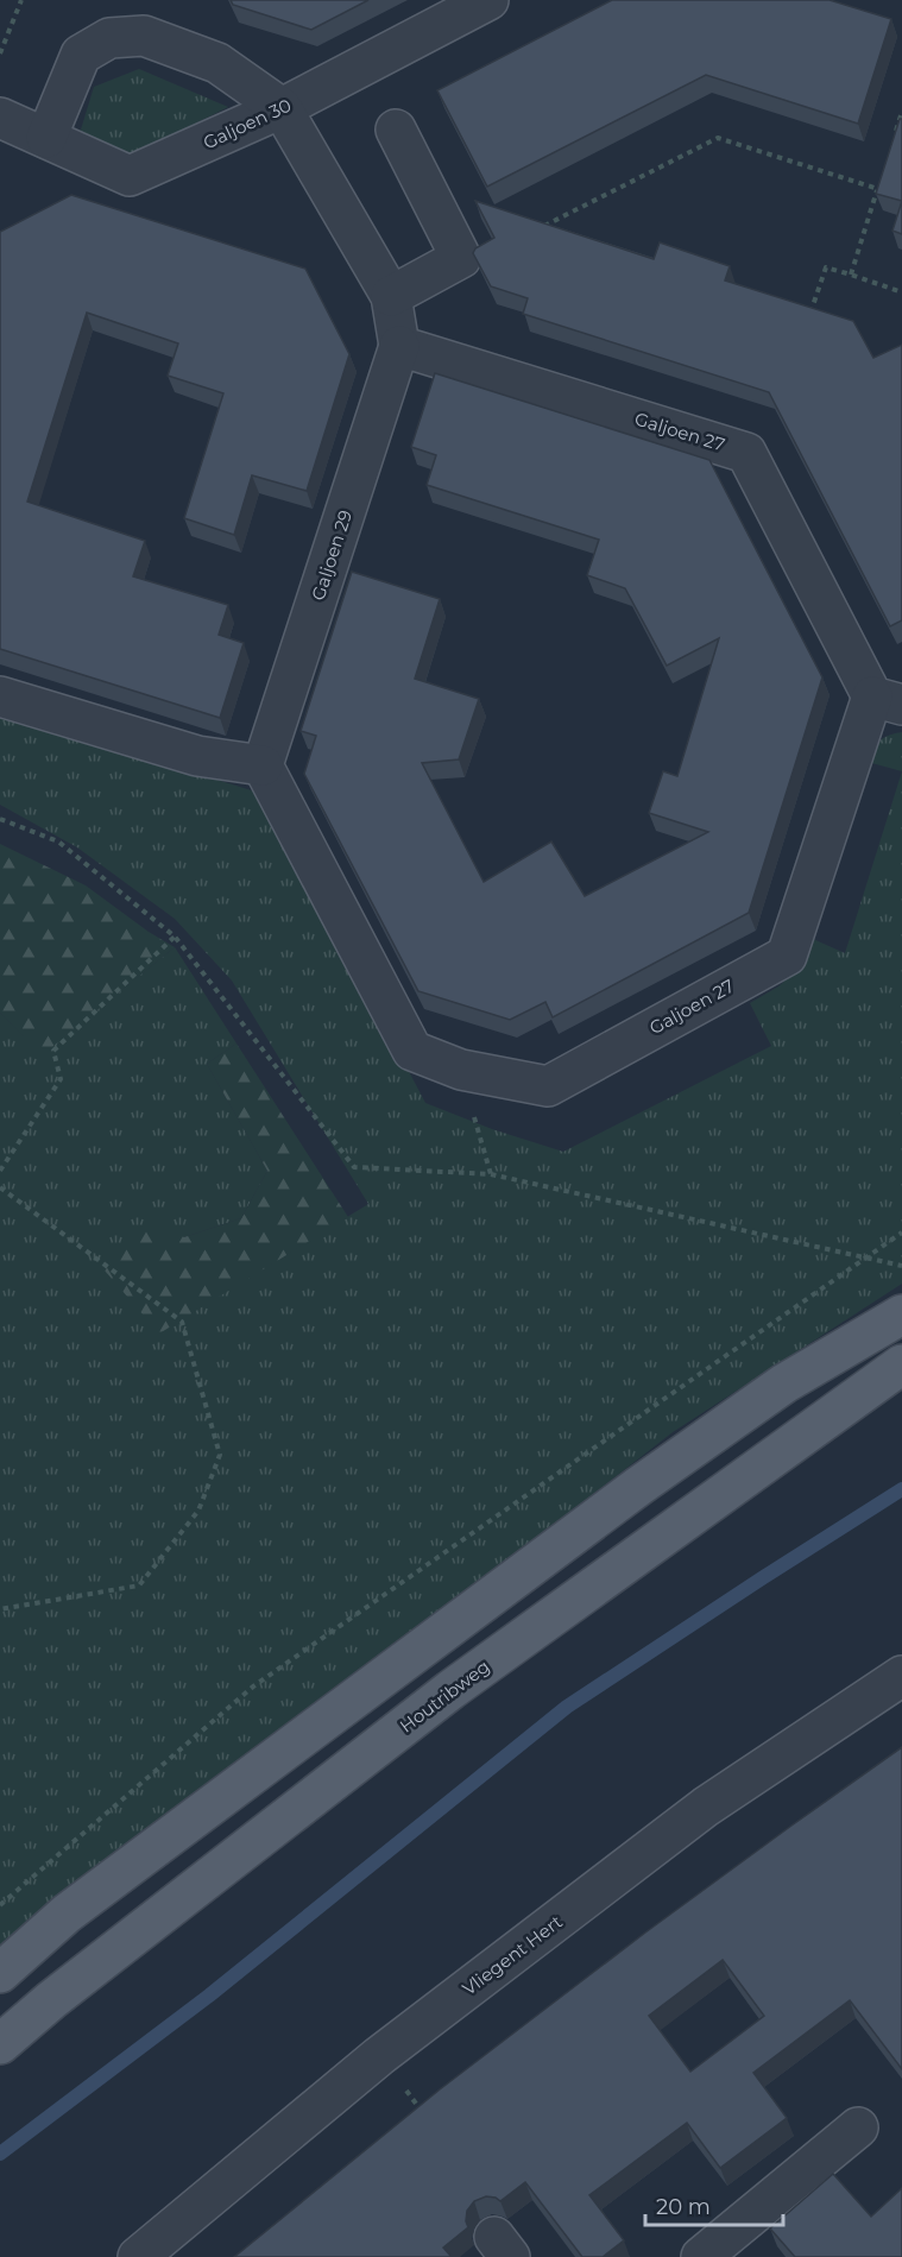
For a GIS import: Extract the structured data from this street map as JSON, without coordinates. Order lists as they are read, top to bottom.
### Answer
{
  "streets": {
    "main road": ["Houtribweg"],
    "street": [
      "Galjoen 30",
      "Galjoen 27",
      "Galjoen 29",
      "Vliegent Hert"
    ]
  },
  "crossings": [
    ["Galjoen 27", "Galjoen 29"]
  ],
  "scale_bar": "20 m"
}
